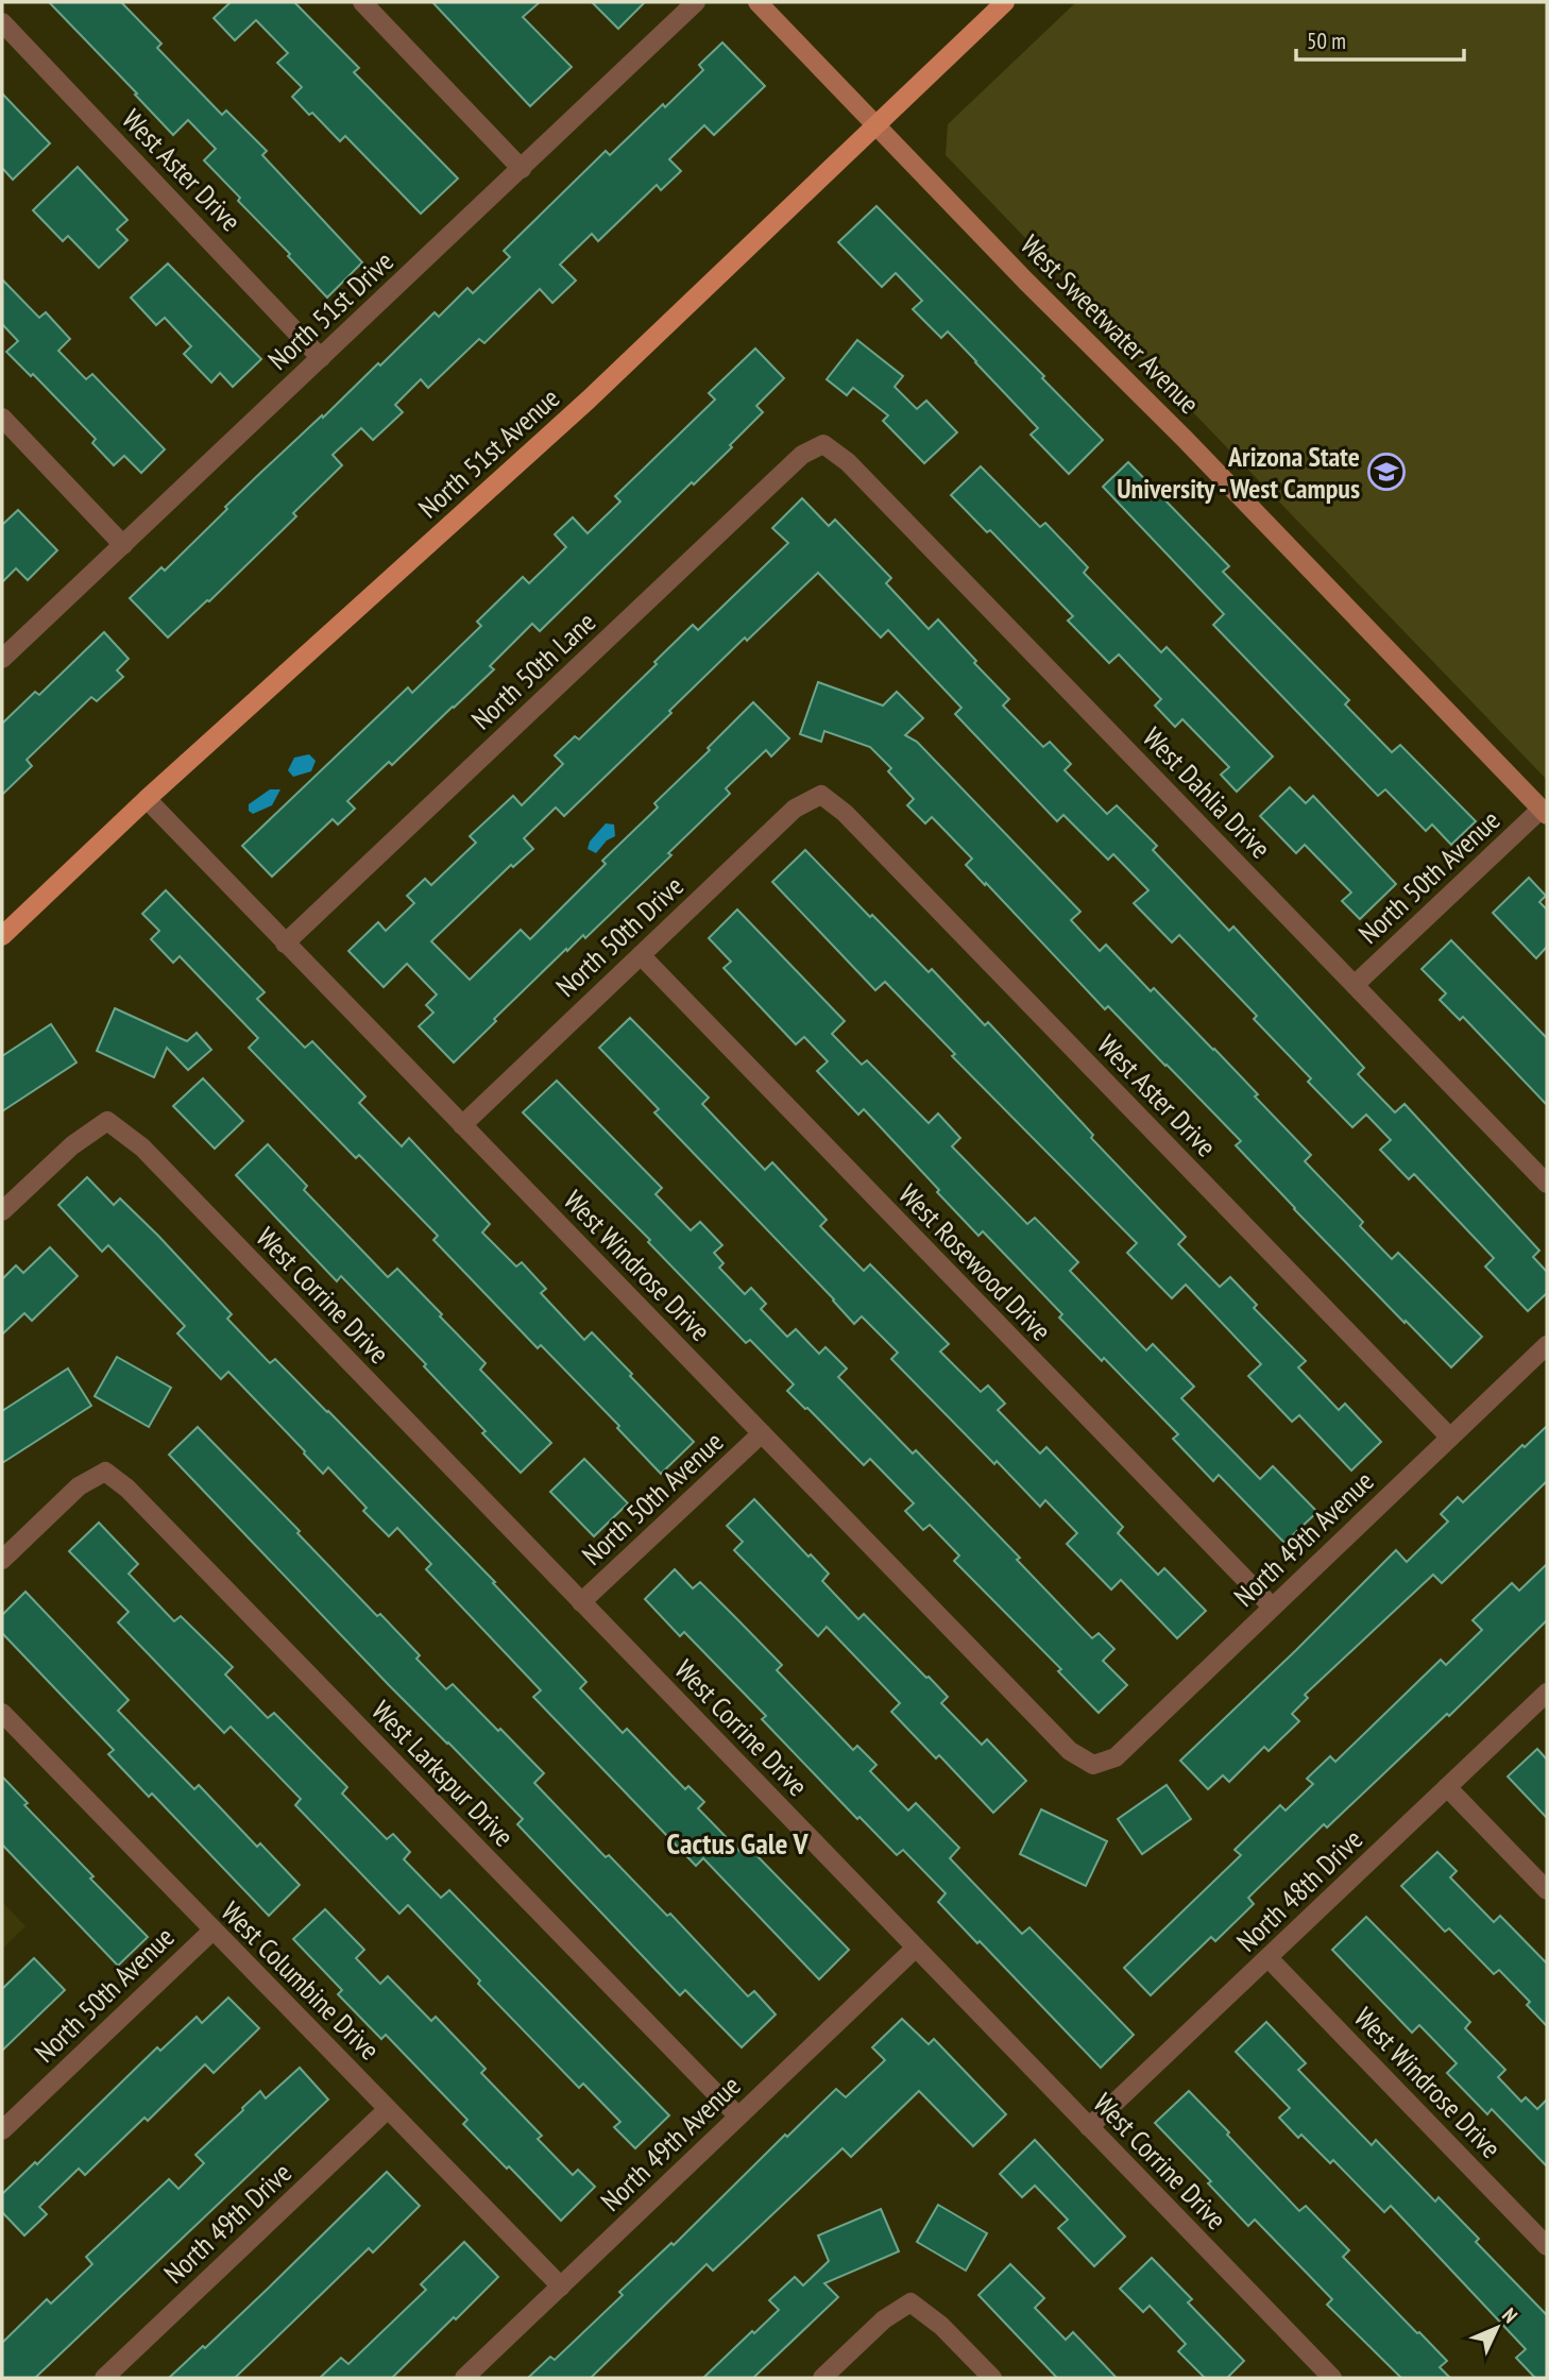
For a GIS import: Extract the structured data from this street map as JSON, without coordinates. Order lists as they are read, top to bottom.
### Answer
{
  "streets": {
    "main road": ["North 51st Avenue"],
    "street": [
      "West Aster Drive",
      "North 51st Drive",
      "West Sweetwater Avenue",
      "North 50th Lane",
      "West Dahlia Drive",
      "North 50th Avenue",
      "North 50th Drive",
      "West Rosewood Drive",
      "West Windrose Drive",
      "West Corrine Drive",
      "North 49th Avenue",
      "West Larkspur Drive",
      "North 48th Drive",
      "West Columbine Drive",
      "North 49th Drive"
    ]
  },
  "crossings": [
    ["West Aster Drive", "North 51st Drive"],
    ["West Aster Drive", "North 50th Drive"],
    ["West Aster Drive", "North 49th Avenue"],
    ["West Sweetwater Avenue", "North 51st Avenue"],
    ["West Sweetwater Avenue", "North 50th Avenue"],
    ["North 51st Avenue", "West Windrose Drive"],
    ["North 50th Lane", "West Dahlia Drive"],
    ["North 50th Lane", "West Windrose Drive"],
    ["West Dahlia Drive", "North 50th Avenue"],
    ["North 50th Avenue", "West Windrose Drive"],
    ["North 50th Avenue", "West Corrine Drive"],
    ["North 50th Avenue", "West Columbine Drive"],
    ["North 50th Drive", "West Rosewood Drive"],
    ["North 50th Drive", "West Windrose Drive"],
    ["West Rosewood Drive", "North 49th Avenue"],
    ["West Windrose Drive", "North 49th Avenue"],
    ["West Windrose Drive", "North 48th Drive"],
    ["West Corrine Drive", "North 49th Avenue"],
    ["West Corrine Drive", "North 48th Drive"],
    ["North 49th Avenue", "West Larkspur Drive"],
    ["North 49th Avenue", "West Columbine Drive"],
    ["West Columbine Drive", "North 49th Drive"]
  ],
  "districts": ["Cactus Gale V"],
  "places": {
    "school or university": ["Arizona State University - West Campus"]
  },
  "scale_bar": "50 m",
  "north": "top right"
}
